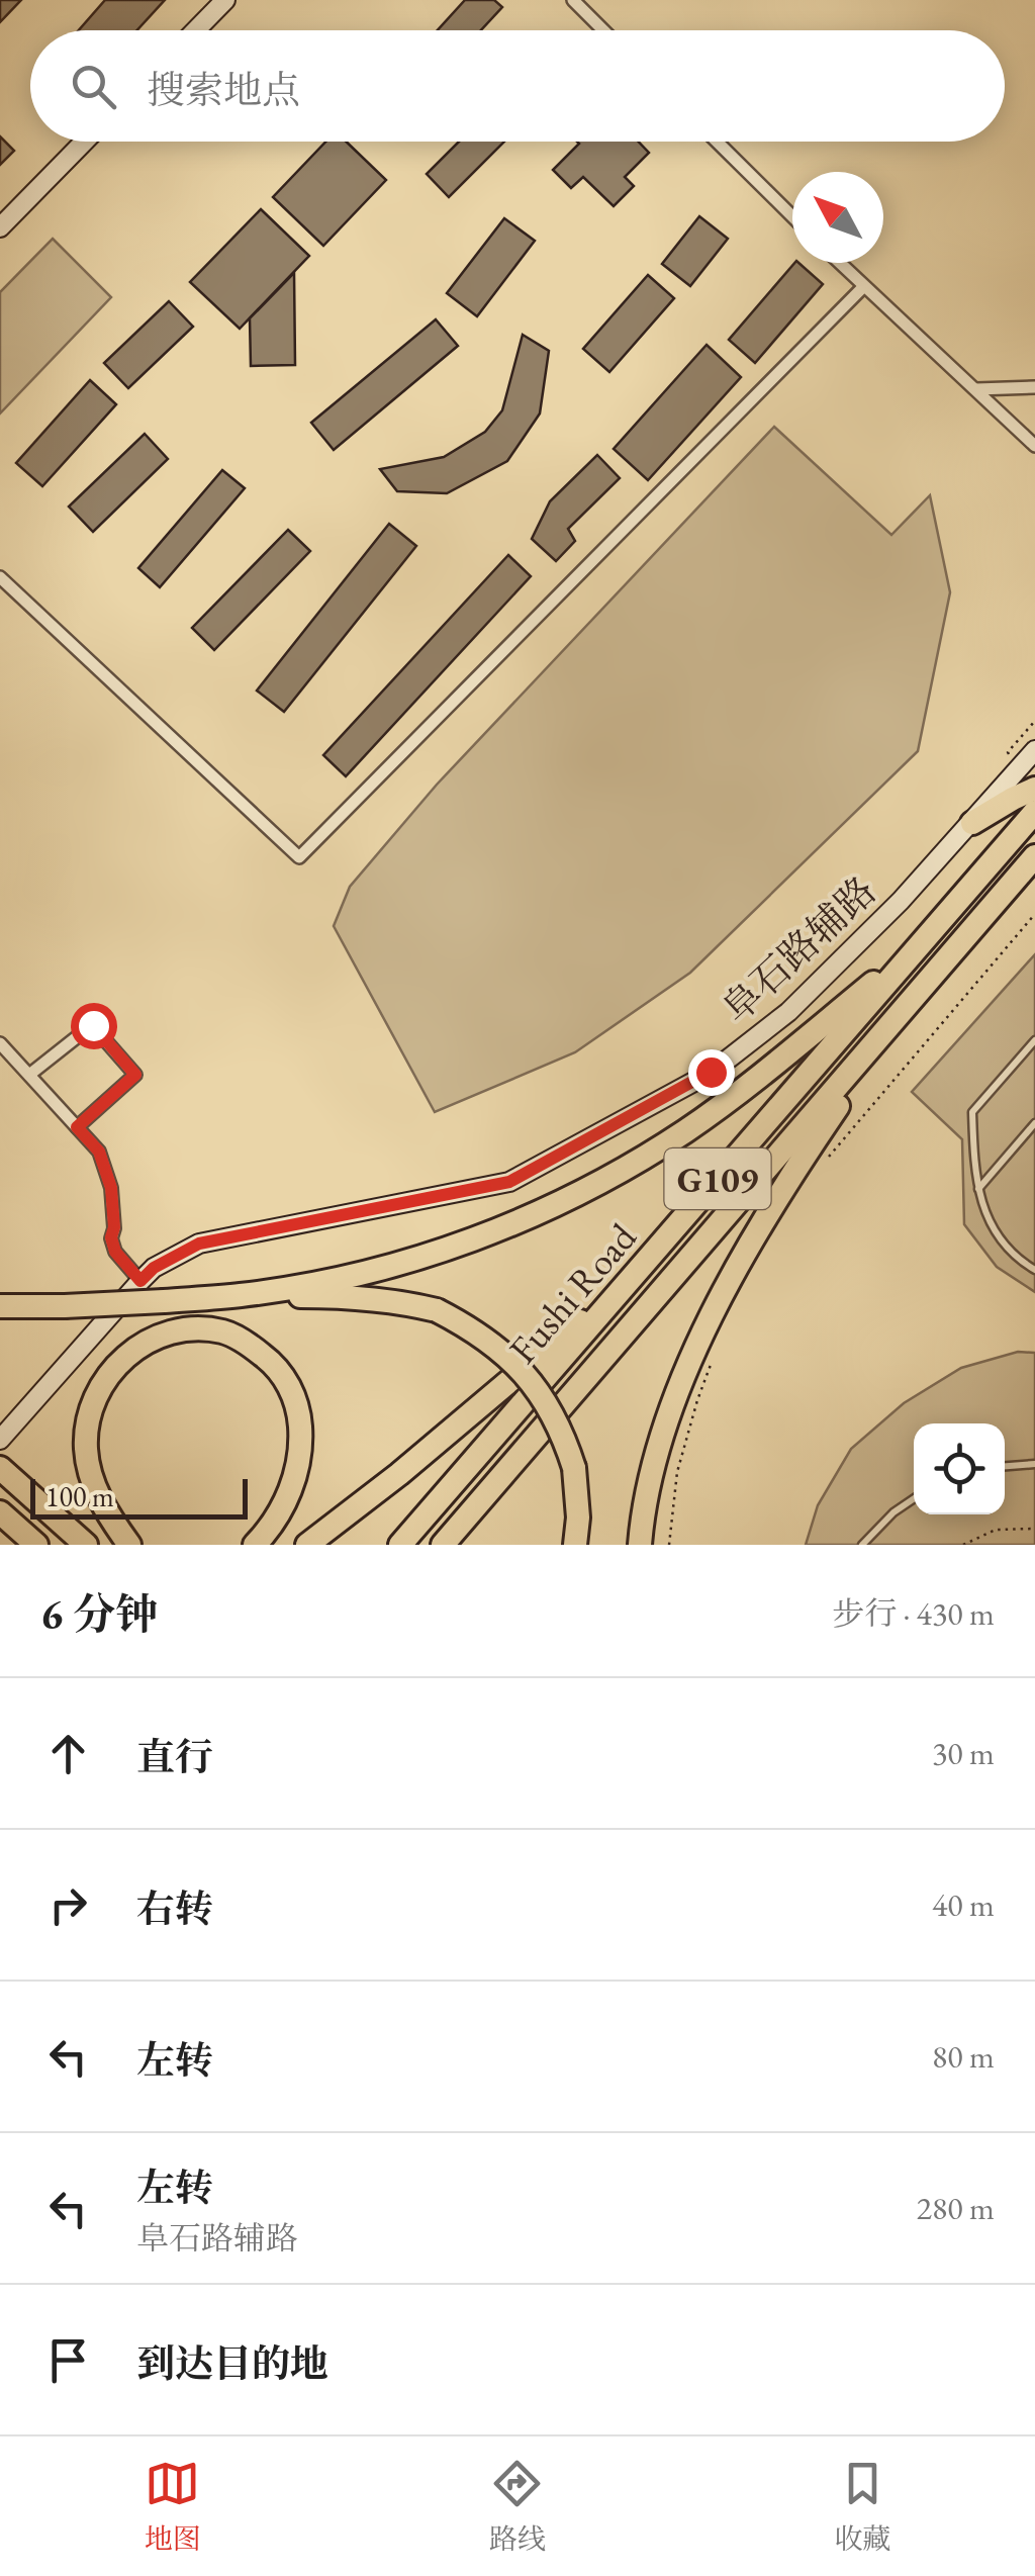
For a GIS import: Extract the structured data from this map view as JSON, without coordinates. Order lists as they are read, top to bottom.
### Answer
{
  "streets": {
    "highway": ["G109", "Fushi Road"],
    "main road": ["阜石路辅路"]
  },
  "scale_bar": "100 m",
  "north": "top left",
  "page": {
    "search": "搜索地点",
    "scale": "100 m",
    "heading": ["6 分钟", "步行 · 430 m"],
    "list": [
      ["直行", "30 m"],
      ["右转", "40 m"],
      ["左转", "80 m"],
      ["左转", "阜石路辅路", "280 m"],
      "到达目的地"
    ],
    "nav": ["地图", "路线", "收藏"]
  }
}
